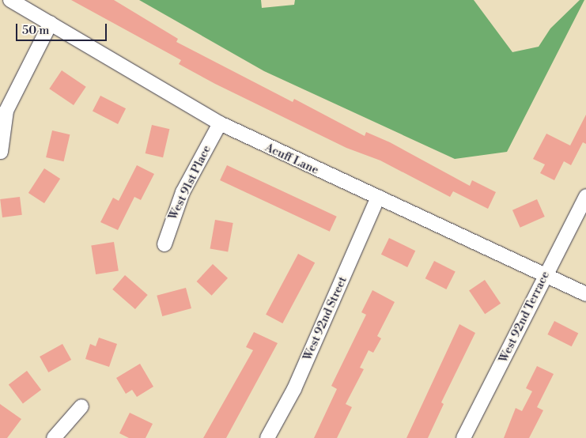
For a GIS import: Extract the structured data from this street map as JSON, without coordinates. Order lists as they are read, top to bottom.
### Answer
{
  "streets": {
    "street": [
      "Acuff Lane",
      "West 91st Place",
      "West 92nd Terrace",
      "West 92nd Street"
    ]
  },
  "crossings": [
    ["Acuff Lane", "West 91st Place"],
    ["Acuff Lane", "West 92nd Terrace"],
    ["Acuff Lane", "West 92nd Street"]
  ],
  "scale_bar": "50 m"
}
